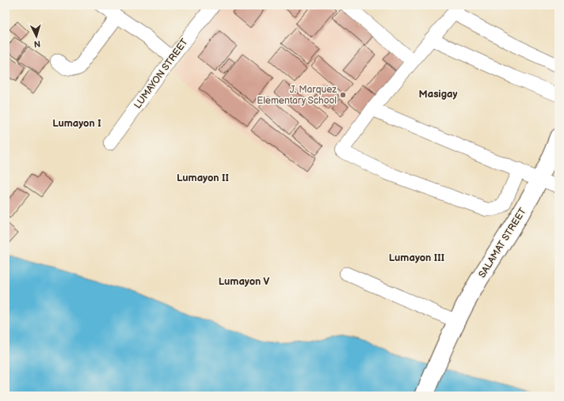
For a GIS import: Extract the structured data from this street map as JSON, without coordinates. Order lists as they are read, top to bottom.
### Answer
{
  "streets": {
    "main road": ["SALAMAT STREET"],
    "street": ["LUMAYON STREET"]
  },
  "districts": [
    "Masigay",
    "Lumayon I",
    "Lumayon II",
    "Lumayon III",
    "Lumayon V"
  ],
  "places": ["J. Marquez Elementary School"],
  "north": "bottom"
}
